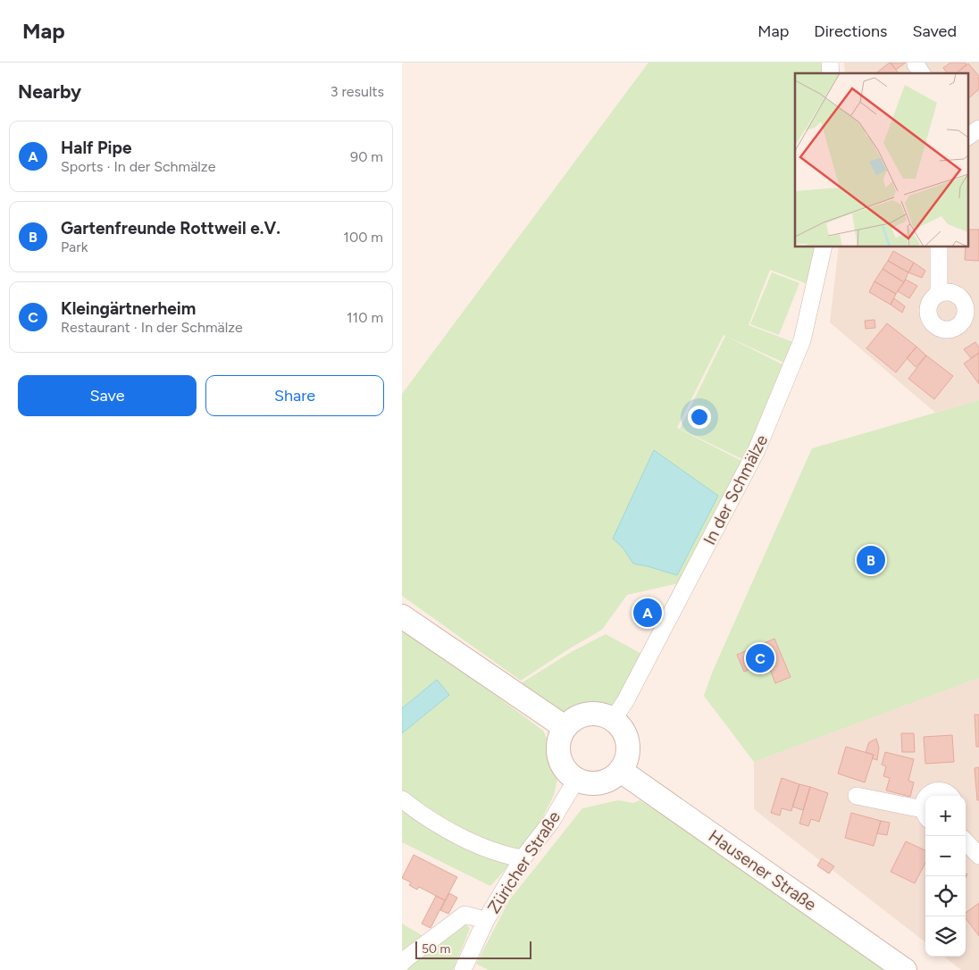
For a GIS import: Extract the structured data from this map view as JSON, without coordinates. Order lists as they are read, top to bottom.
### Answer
{
  "streets": {
    "main road": ["Hausener Straße"],
    "street": ["In der Schmälze", "Züricher Straße"]
  },
  "crossings": [
    ["In der Schmälze", "Züricher Straße"],
    ["In der Schmälze", "Hausener Straße"],
    ["Züricher Straße", "Hausener Straße"]
  ],
  "scale_bar": "50 m",
  "page": {
    "header": "Map",
    "nav": ["Map", "Directions", "Saved"],
    "heading": ["Nearby", "3 results"],
    "list": [
      {
        "mark": "A",
        "name": "Half Pipe",
        "note": "Sports · In der Schmälze",
        "value": "90 m"
      },
      {
        "mark": "B",
        "name": "Gartenfreunde Rottweil e.V.",
        "note": "Park",
        "value": "100 m"
      },
      {
        "mark": "C",
        "name": "Kleingärtnerheim",
        "note": "Restaurant · In der Schmälze",
        "value": "110 m"
      }
    ],
    "buttons": ["Save", "Share"],
    "pins": ["B", "A", "C"],
    "map_buttons": ["+", "−"],
    "scale": "50 m"
  }
}
